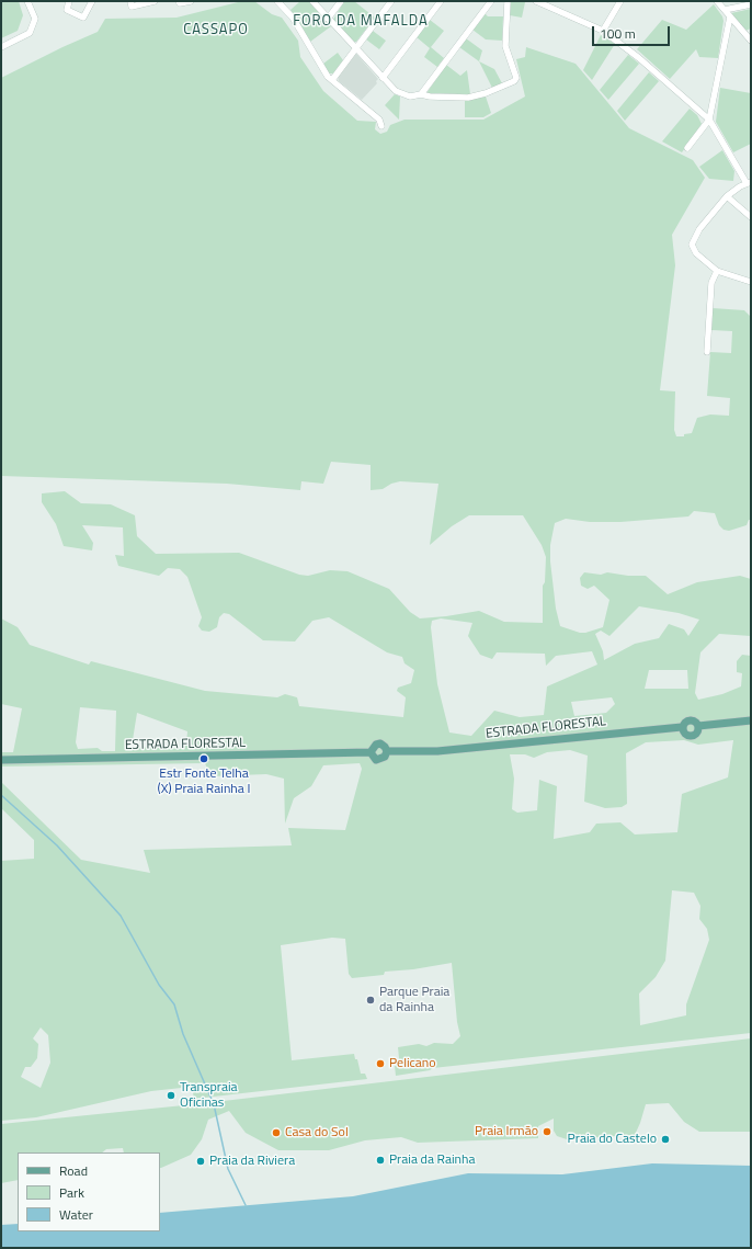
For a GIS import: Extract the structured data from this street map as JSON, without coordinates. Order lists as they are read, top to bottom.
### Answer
{
  "streets": {
    "main road": ["ESTRADA FLORESTAL"]
  },
  "districts": ["FORO DA MAFALDA", "CASSAPO"],
  "places": [
    "Estr Fonte Telha (X) Praia Rainha I",
    "Parque Praia da Rainha",
    "Pelicano",
    "Transpraia Oficinas",
    "Praia Irmão",
    "Casa do Sol",
    "Praia do Castelo",
    "Praia da Rainha",
    "Praia da Riviera"
  ],
  "legend": ["Road", "Park", "Water"],
  "scale_bar": "100 m"
}
